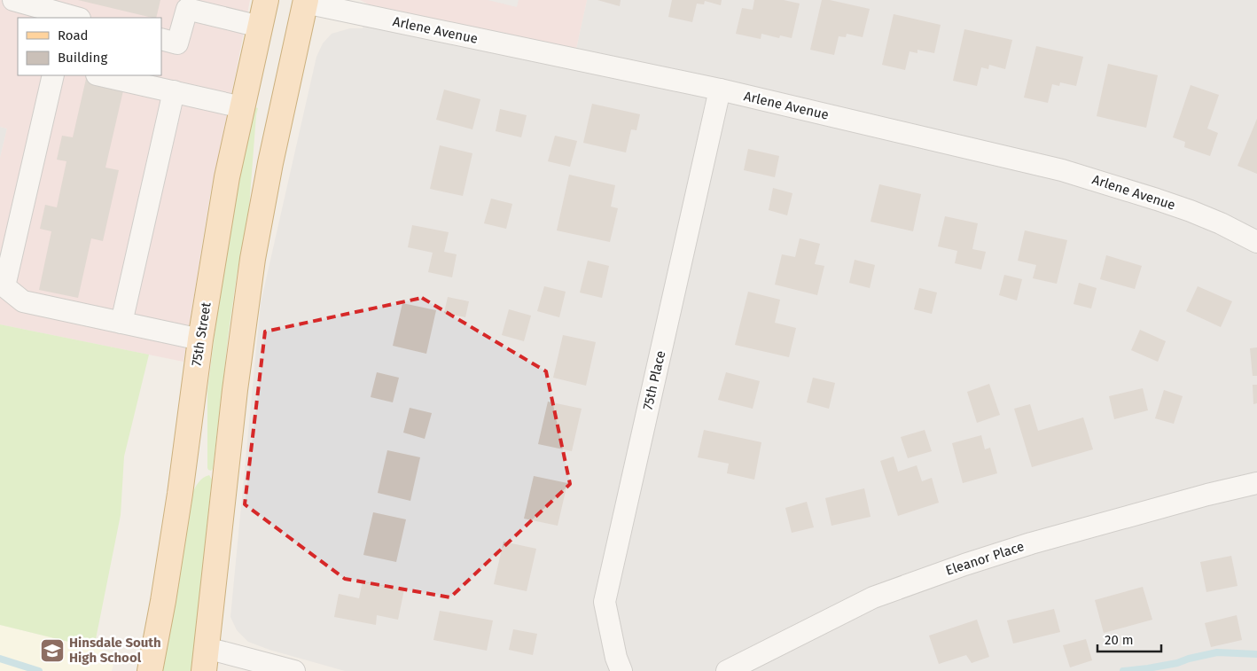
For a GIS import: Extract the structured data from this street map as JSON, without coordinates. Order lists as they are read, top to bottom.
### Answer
{
  "streets": {
    "main road": ["75th Street"],
    "street": ["Arlene Avenue", "75th Place", "Eleanor Place"]
  },
  "crossings": [
    ["Arlene Avenue", "75th Place"]
  ],
  "places": {
    "school or university": ["Hinsdale South High School"]
  },
  "legend": ["Road", "Building"],
  "scale_bar": "20 m"
}
